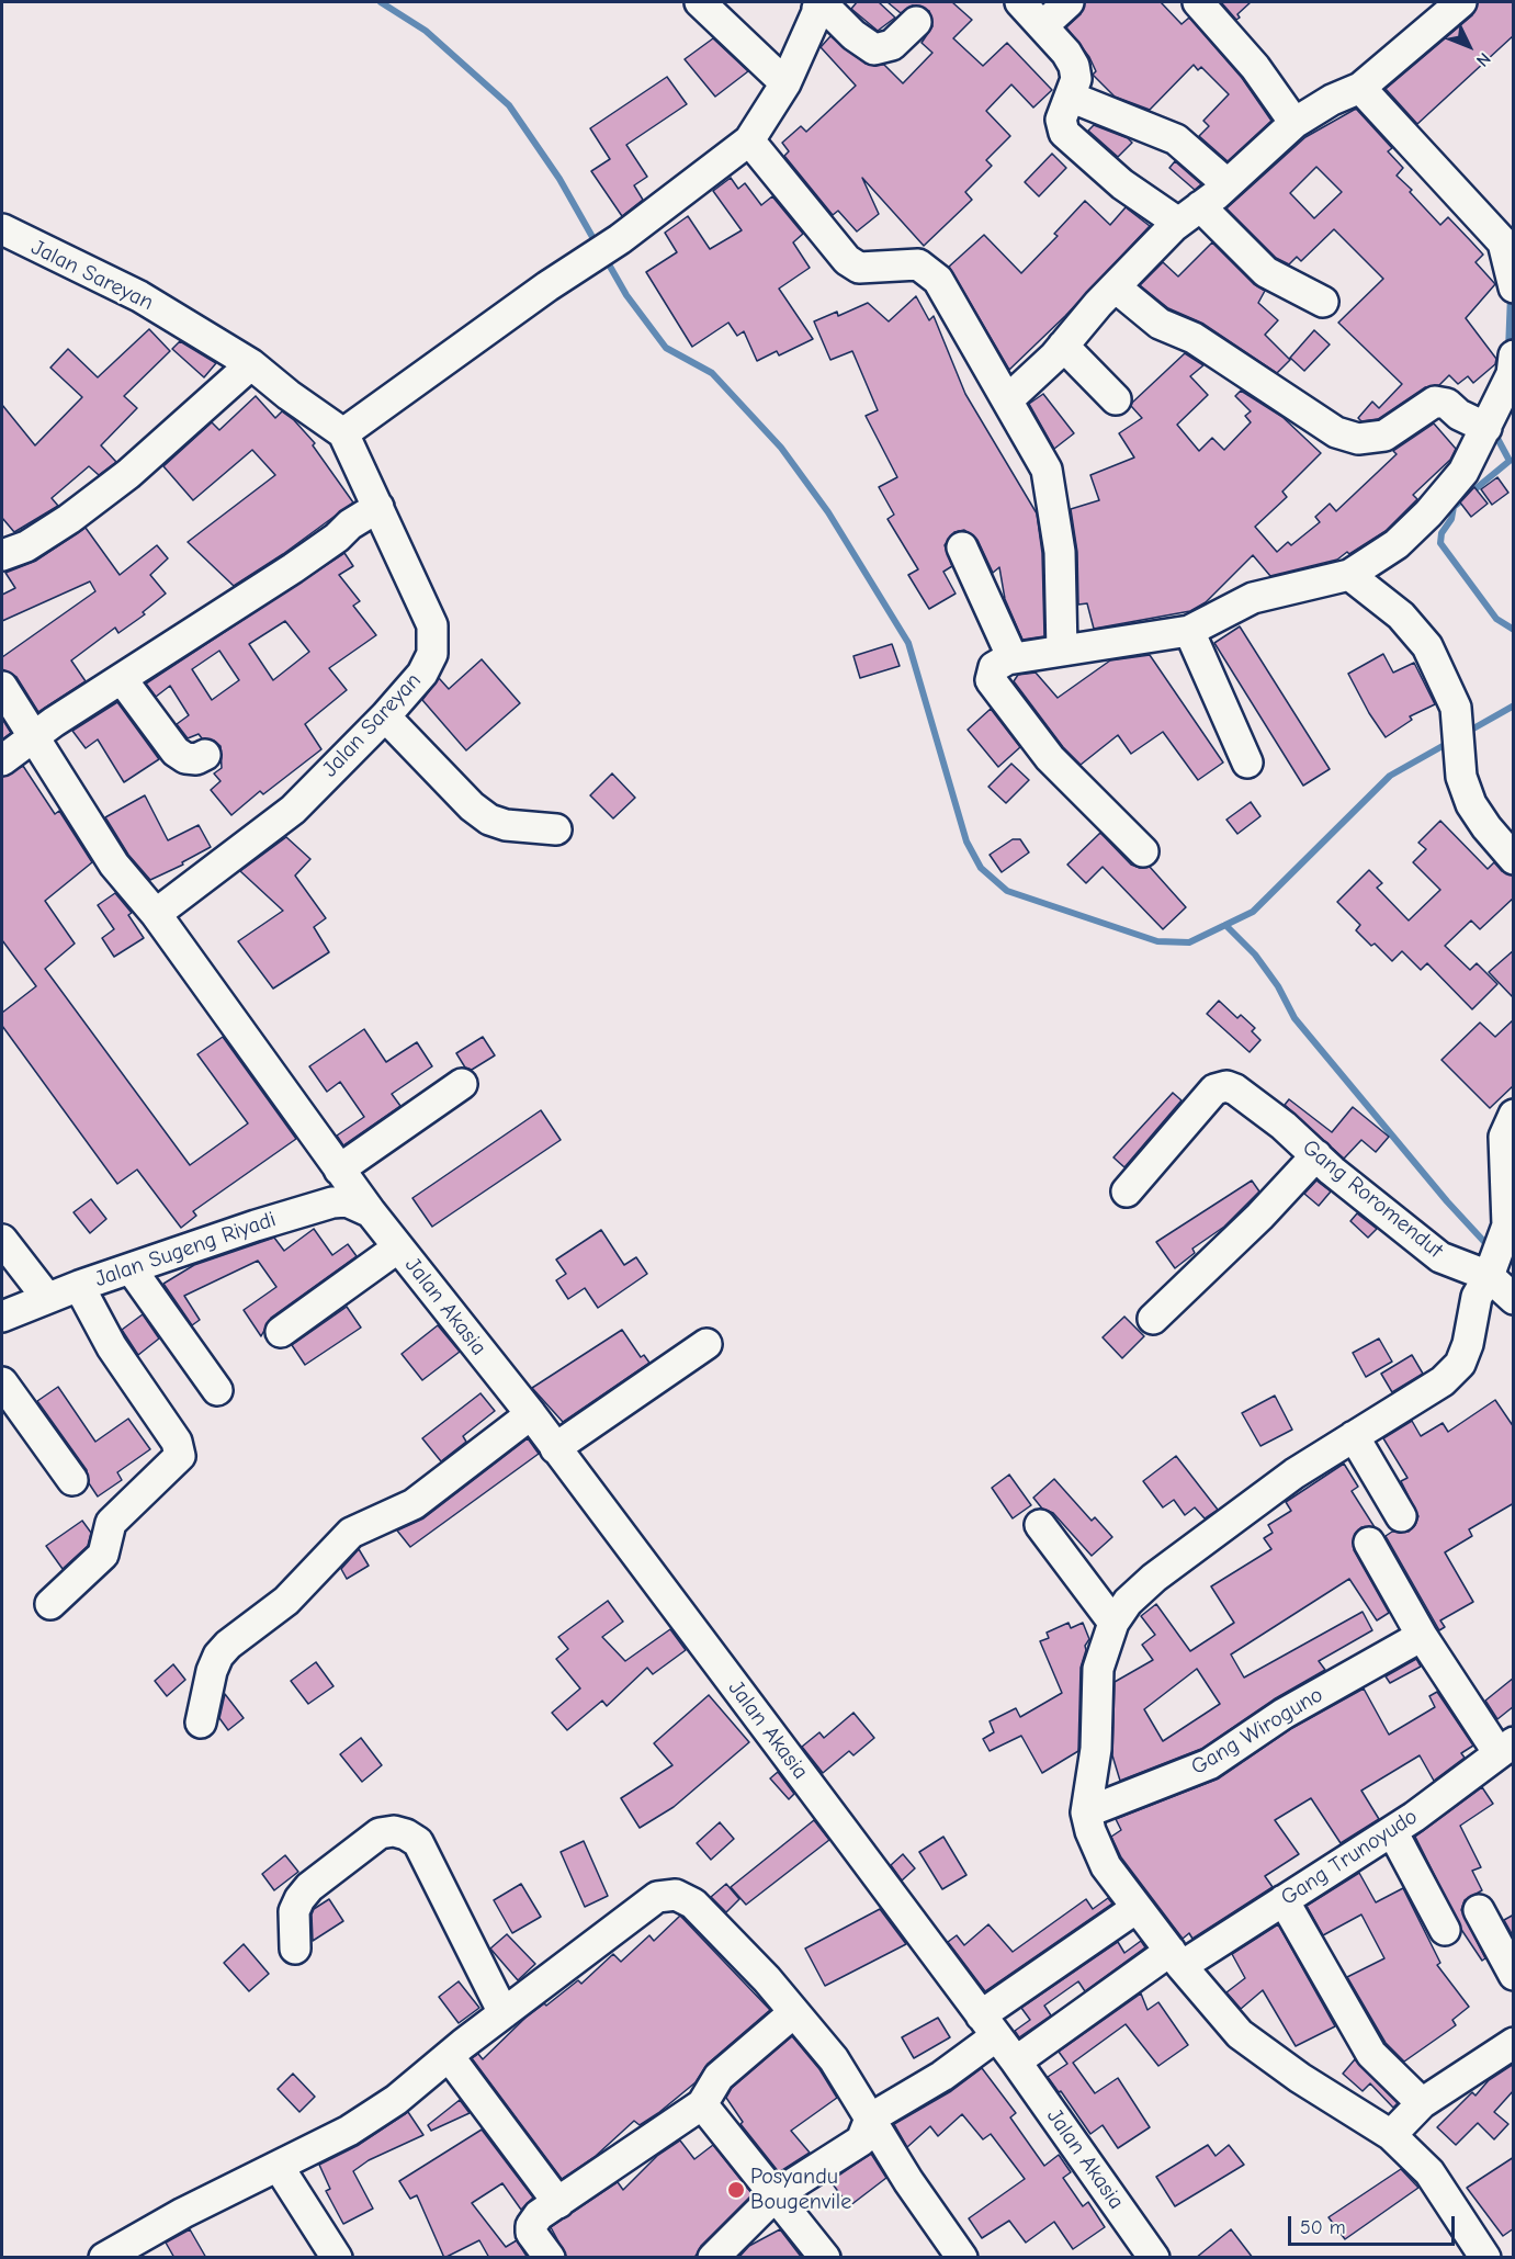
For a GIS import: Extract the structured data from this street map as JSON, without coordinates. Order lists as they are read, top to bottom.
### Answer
{
  "streets": {
    "street": [
      "Jalan Sareyan",
      "Gang Roromendut",
      "Jalan Sugeng Riyadi",
      "Jalan Akasia",
      "Gang Wiroguno",
      "Gang Trunoyudo"
    ]
  },
  "crossings": [
    ["Jalan Sugeng Riyadi", "Jalan Akasia"],
    ["Jalan Akasia", "Gang Trunoyudo"]
  ],
  "places": ["Posyandu Bougenvile"],
  "scale_bar": "50 m",
  "north": "bottom right"
}
